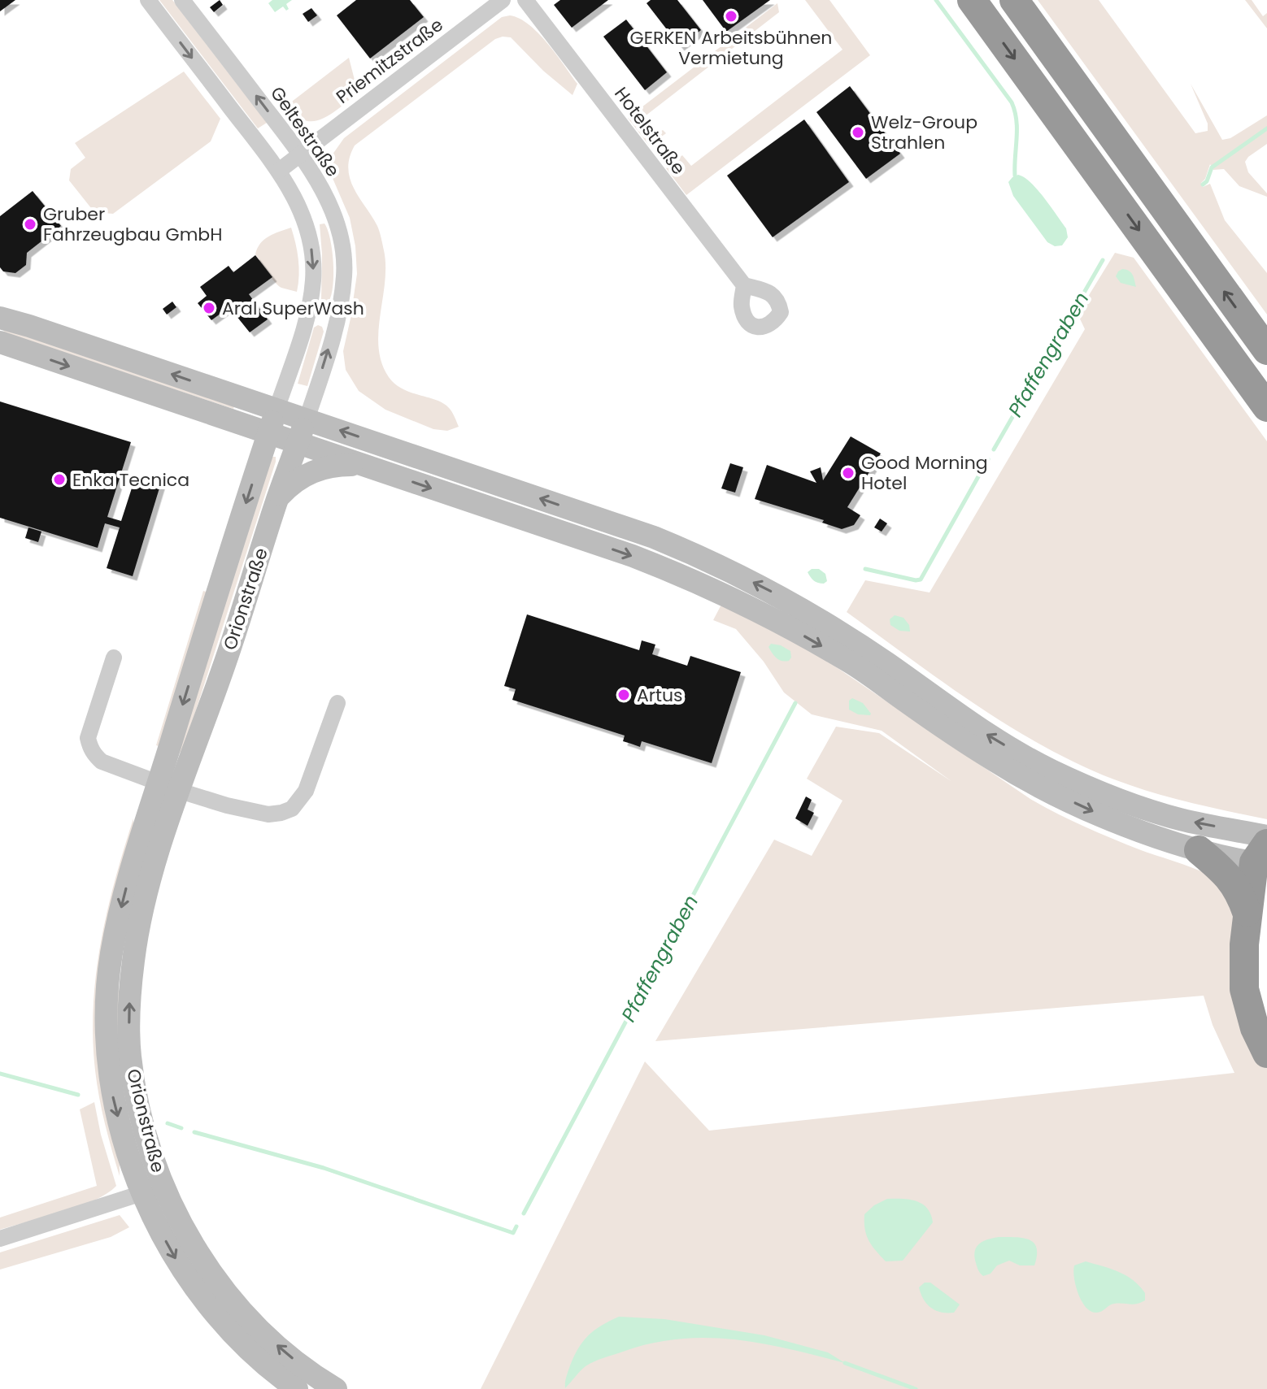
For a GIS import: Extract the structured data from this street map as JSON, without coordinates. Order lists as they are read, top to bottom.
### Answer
{
  "streets": {
    "main road": ["Orionstraße"],
    "street": ["Priemitzstraße", "Hotelstraße", "Geltestraße"]
  },
  "crossings": [
    ["Priemitzstraße", "Geltestraße"],
    ["Geltestraße", "Orionstraße"]
  ],
  "water": ["Pfaffengraben"],
  "places": [
    "GERKEN Arbeitsbühnen Vermietung",
    "Welz-Group Strahlen",
    "Gruber Fahrzeugbau GmbH",
    "Aral SuperWash",
    "Good Morning Hotel",
    "Enka Tecnica",
    "Artus"
  ]
}
